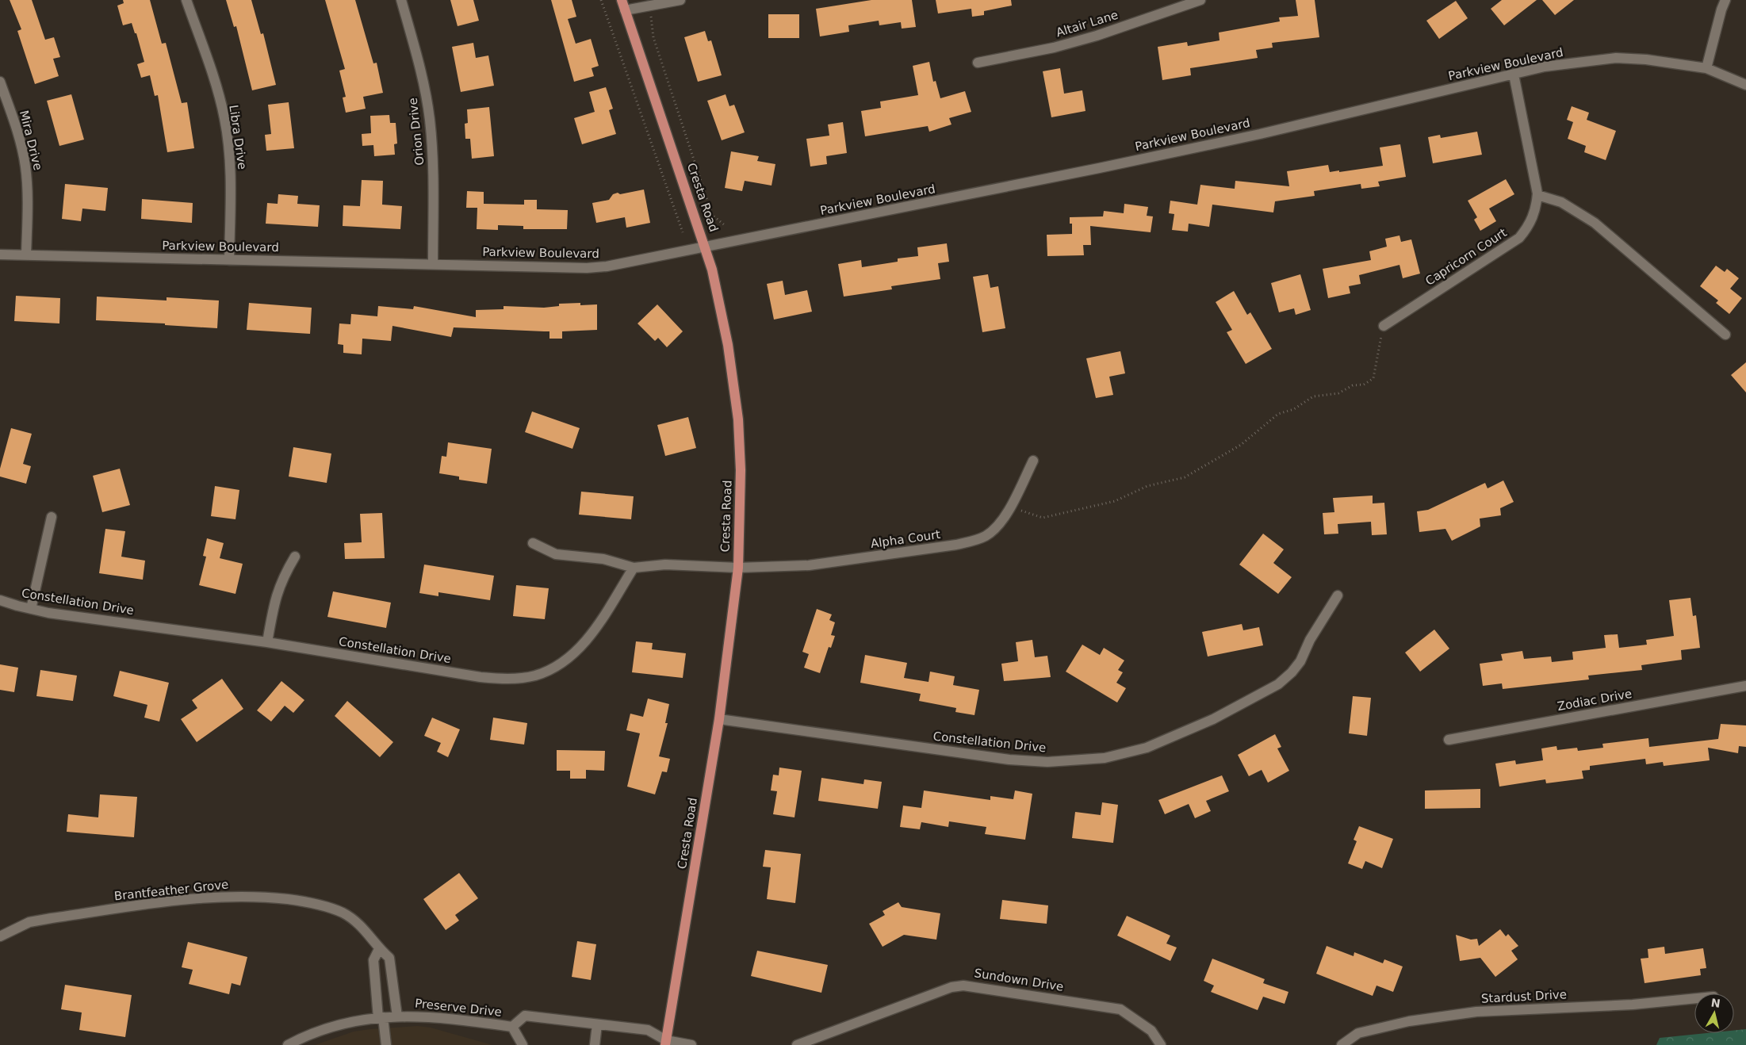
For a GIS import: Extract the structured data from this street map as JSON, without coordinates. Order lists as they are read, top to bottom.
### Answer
{
  "streets": {
    "main road": ["Cresta Road"],
    "street": [
      "Altair Lane",
      "Parkview Boulevard",
      "Orion Drive",
      "Libra Drive",
      "Mira Drive",
      "Capricorn Court",
      "Alpha Court",
      "Constellation Drive",
      "Zodiac Drive",
      "Brantfeather Grove",
      "Sundown Drive",
      "Stardust Drive",
      "Preserve Drive"
    ]
  },
  "crossings": [
    ["Parkview Boulevard", "Orion Drive"],
    ["Parkview Boulevard", "Libra Drive"],
    ["Parkview Boulevard", "Mira Drive"],
    ["Parkview Boulevard", "Cresta Road"],
    ["Parkview Boulevard", "Capricorn Court"],
    ["Cresta Road", "Alpha Court"],
    ["Cresta Road", "Constellation Drive"],
    ["Cresta Road", "Preserve Drive"],
    ["Brantfeather Grove", "Preserve Drive"]
  ],
  "north": "top"
}
